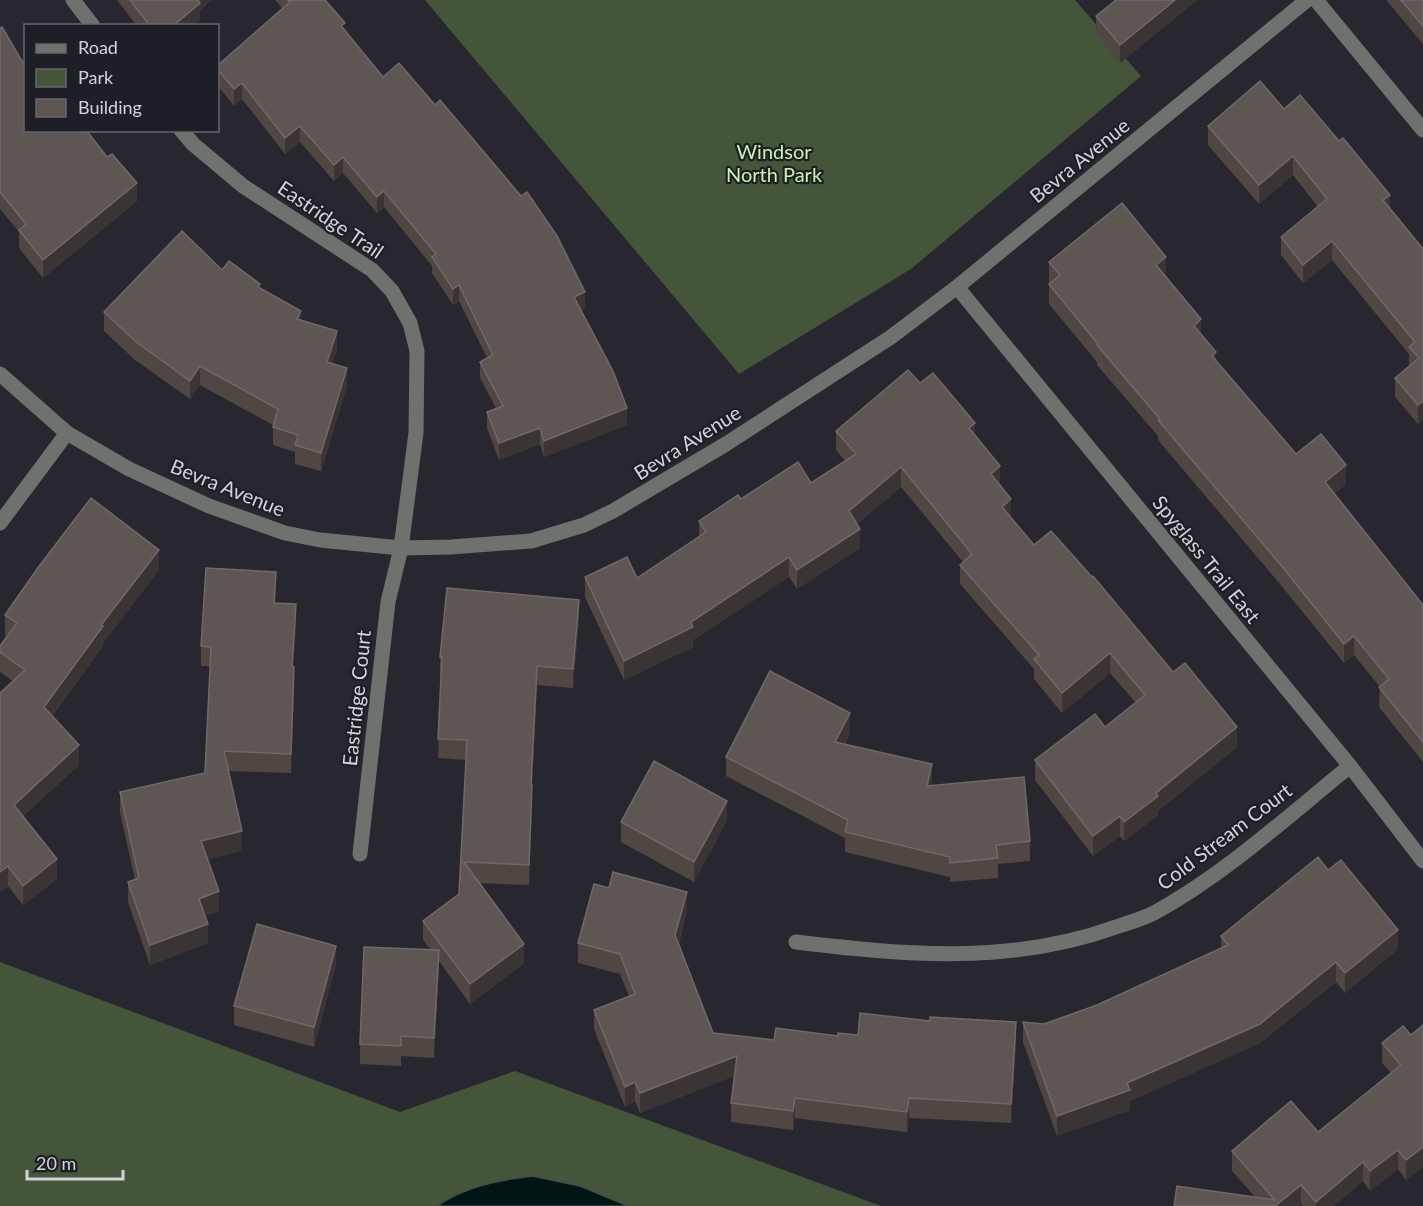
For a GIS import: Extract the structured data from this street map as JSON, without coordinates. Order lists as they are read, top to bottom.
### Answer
{
  "streets": {
    "street": [
      "Bevra Avenue",
      "Eastridge Trail",
      "Spyglass Trail East",
      "Eastridge Court",
      "Cold Stream Court"
    ]
  },
  "crossings": [
    ["Bevra Avenue", "Eastridge Trail"],
    ["Bevra Avenue", "Spyglass Trail East"],
    ["Bevra Avenue", "Eastridge Court"],
    ["Eastridge Trail", "Eastridge Court"],
    ["Spyglass Trail East", "Cold Stream Court"]
  ],
  "parks": ["Windsor North Park"],
  "legend": ["Road", "Park", "Building"],
  "scale_bar": "20 m"
}
